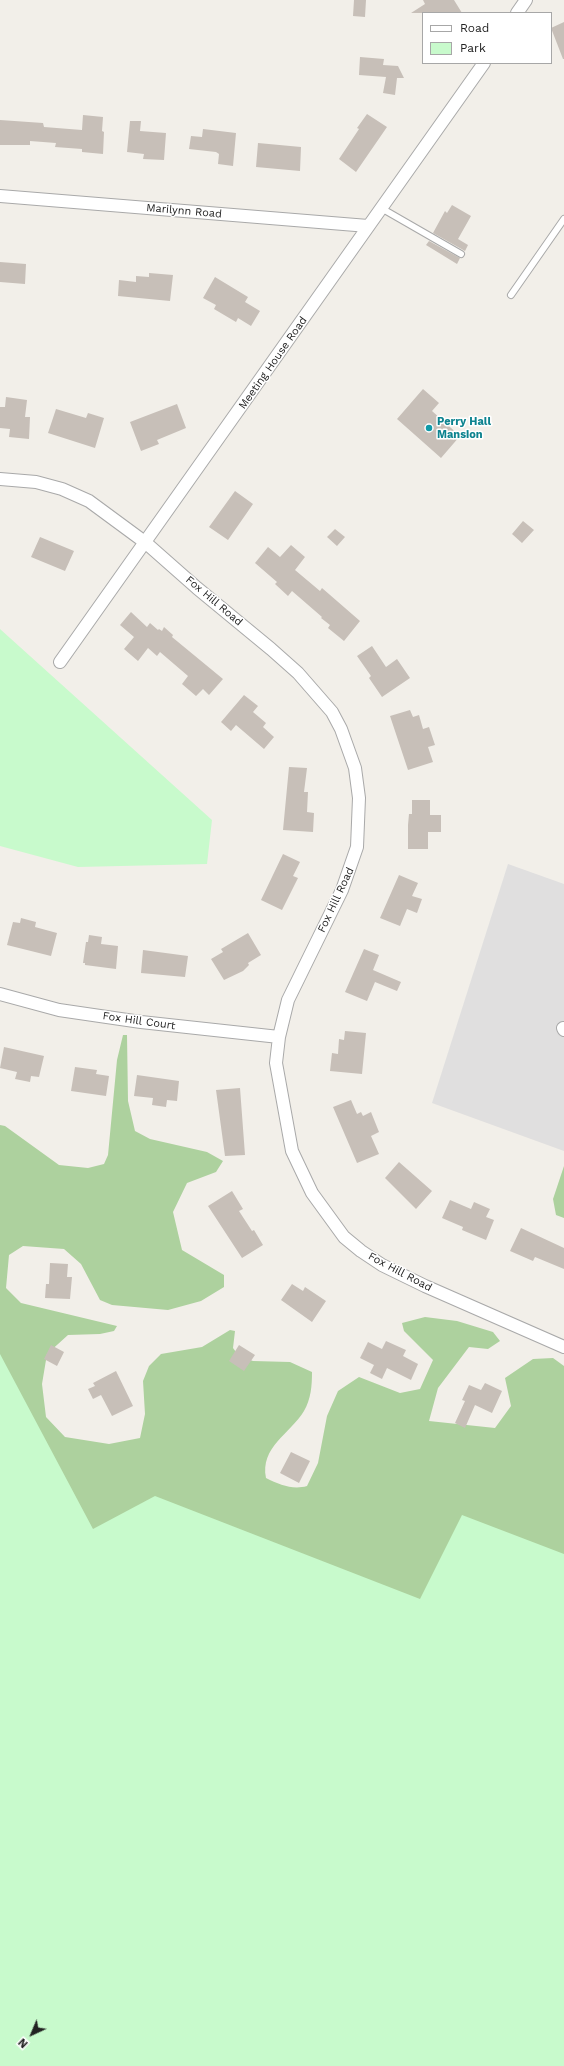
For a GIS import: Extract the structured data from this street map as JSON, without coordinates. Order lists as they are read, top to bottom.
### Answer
{
  "streets": {
    "street": [
      "Marilynn Road",
      "Meeting House Road",
      "Fox Hill Road",
      "Fox Hill Court"
    ]
  },
  "crossings": [
    ["Marilynn Road", "Meeting House Road"],
    ["Meeting House Road", "Fox Hill Road"],
    ["Fox Hill Road", "Fox Hill Court"]
  ],
  "places": ["Perry Hall Mansion"],
  "legend": ["Road", "Park"],
  "north": "bottom left"
}
